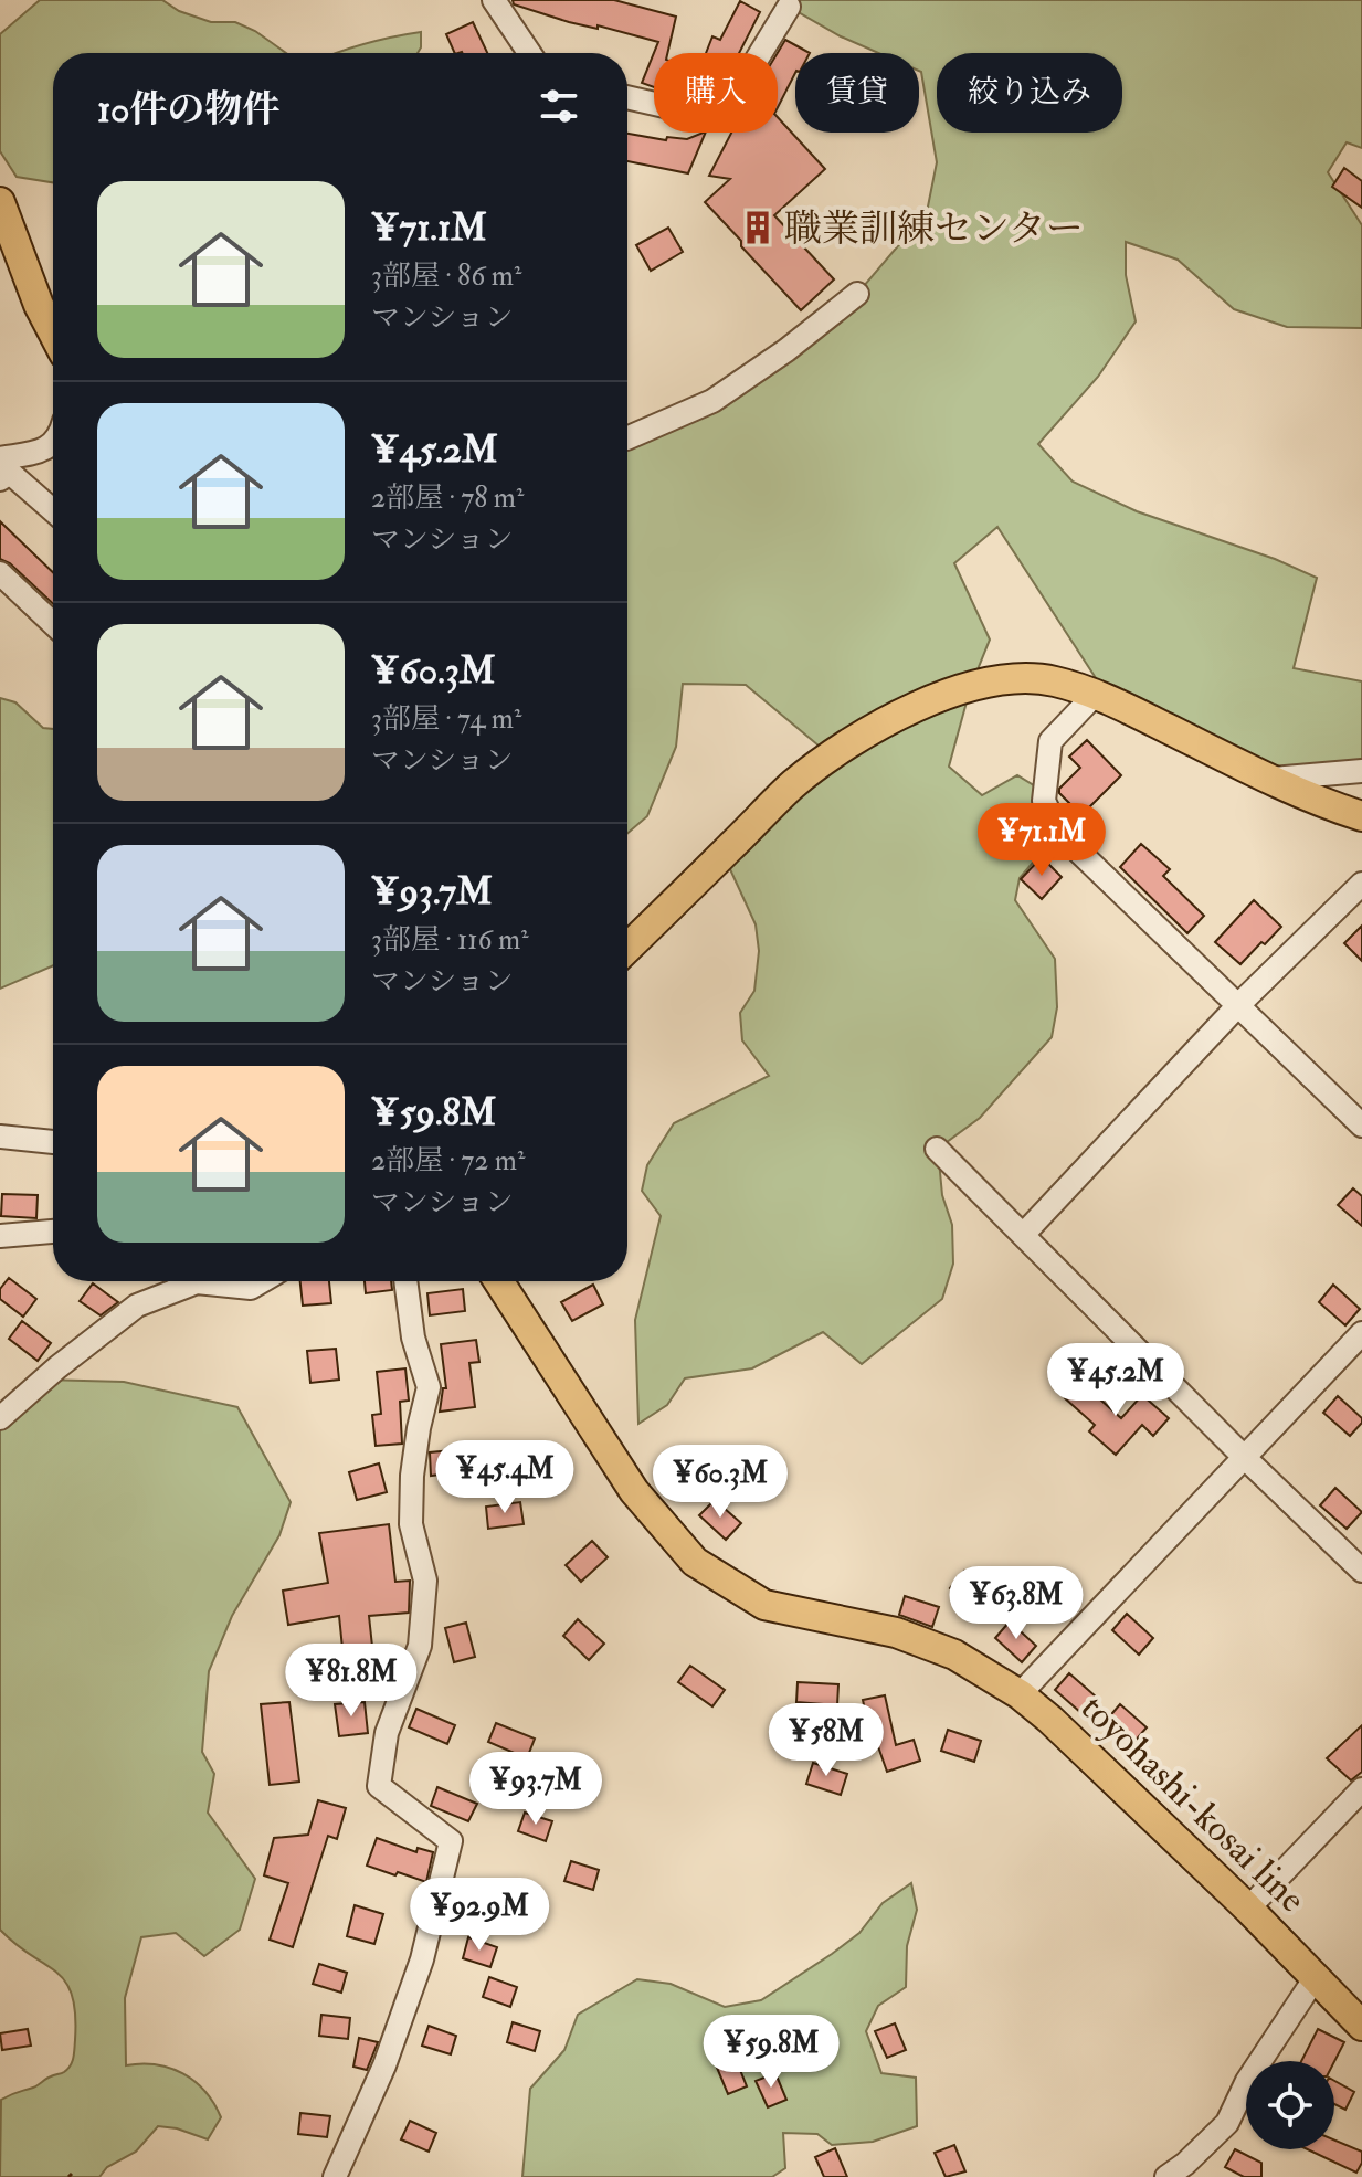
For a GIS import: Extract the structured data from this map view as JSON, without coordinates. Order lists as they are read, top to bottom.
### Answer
{
  "streets": {
    "main road": ["toyohashi-kosai line"]
  },
  "places": {
    "building": ["職業訓練センター"]
  },
  "page": {
    "chip": ["購入", "賃貸", "絞り込み"],
    "heading": "10件の物件",
    "list": [
      {
        "name": "¥71.1M",
        "note": "3部屋 · 86 m² · マンション"
      },
      {
        "name": "¥45.2M",
        "note": "2部屋 · 78 m² · マンション"
      },
      {
        "name": "¥60.3M",
        "note": "3部屋 · 74 m² · マンション"
      },
      {
        "name": "¥93.7M",
        "note": "3部屋 · 116 m² · マンション"
      },
      {
        "name": "¥59.8M",
        "note": "2部屋 · 72 m² · マンション"
      }
    ],
    "price": [
      "¥71.1M",
      "¥45.2M",
      "¥45.4M",
      "¥60.3M",
      "¥63.8M",
      "¥81.8M",
      "¥58M",
      "¥93.7M",
      "¥92.9M",
      "¥59.8M"
    ]
  }
}
